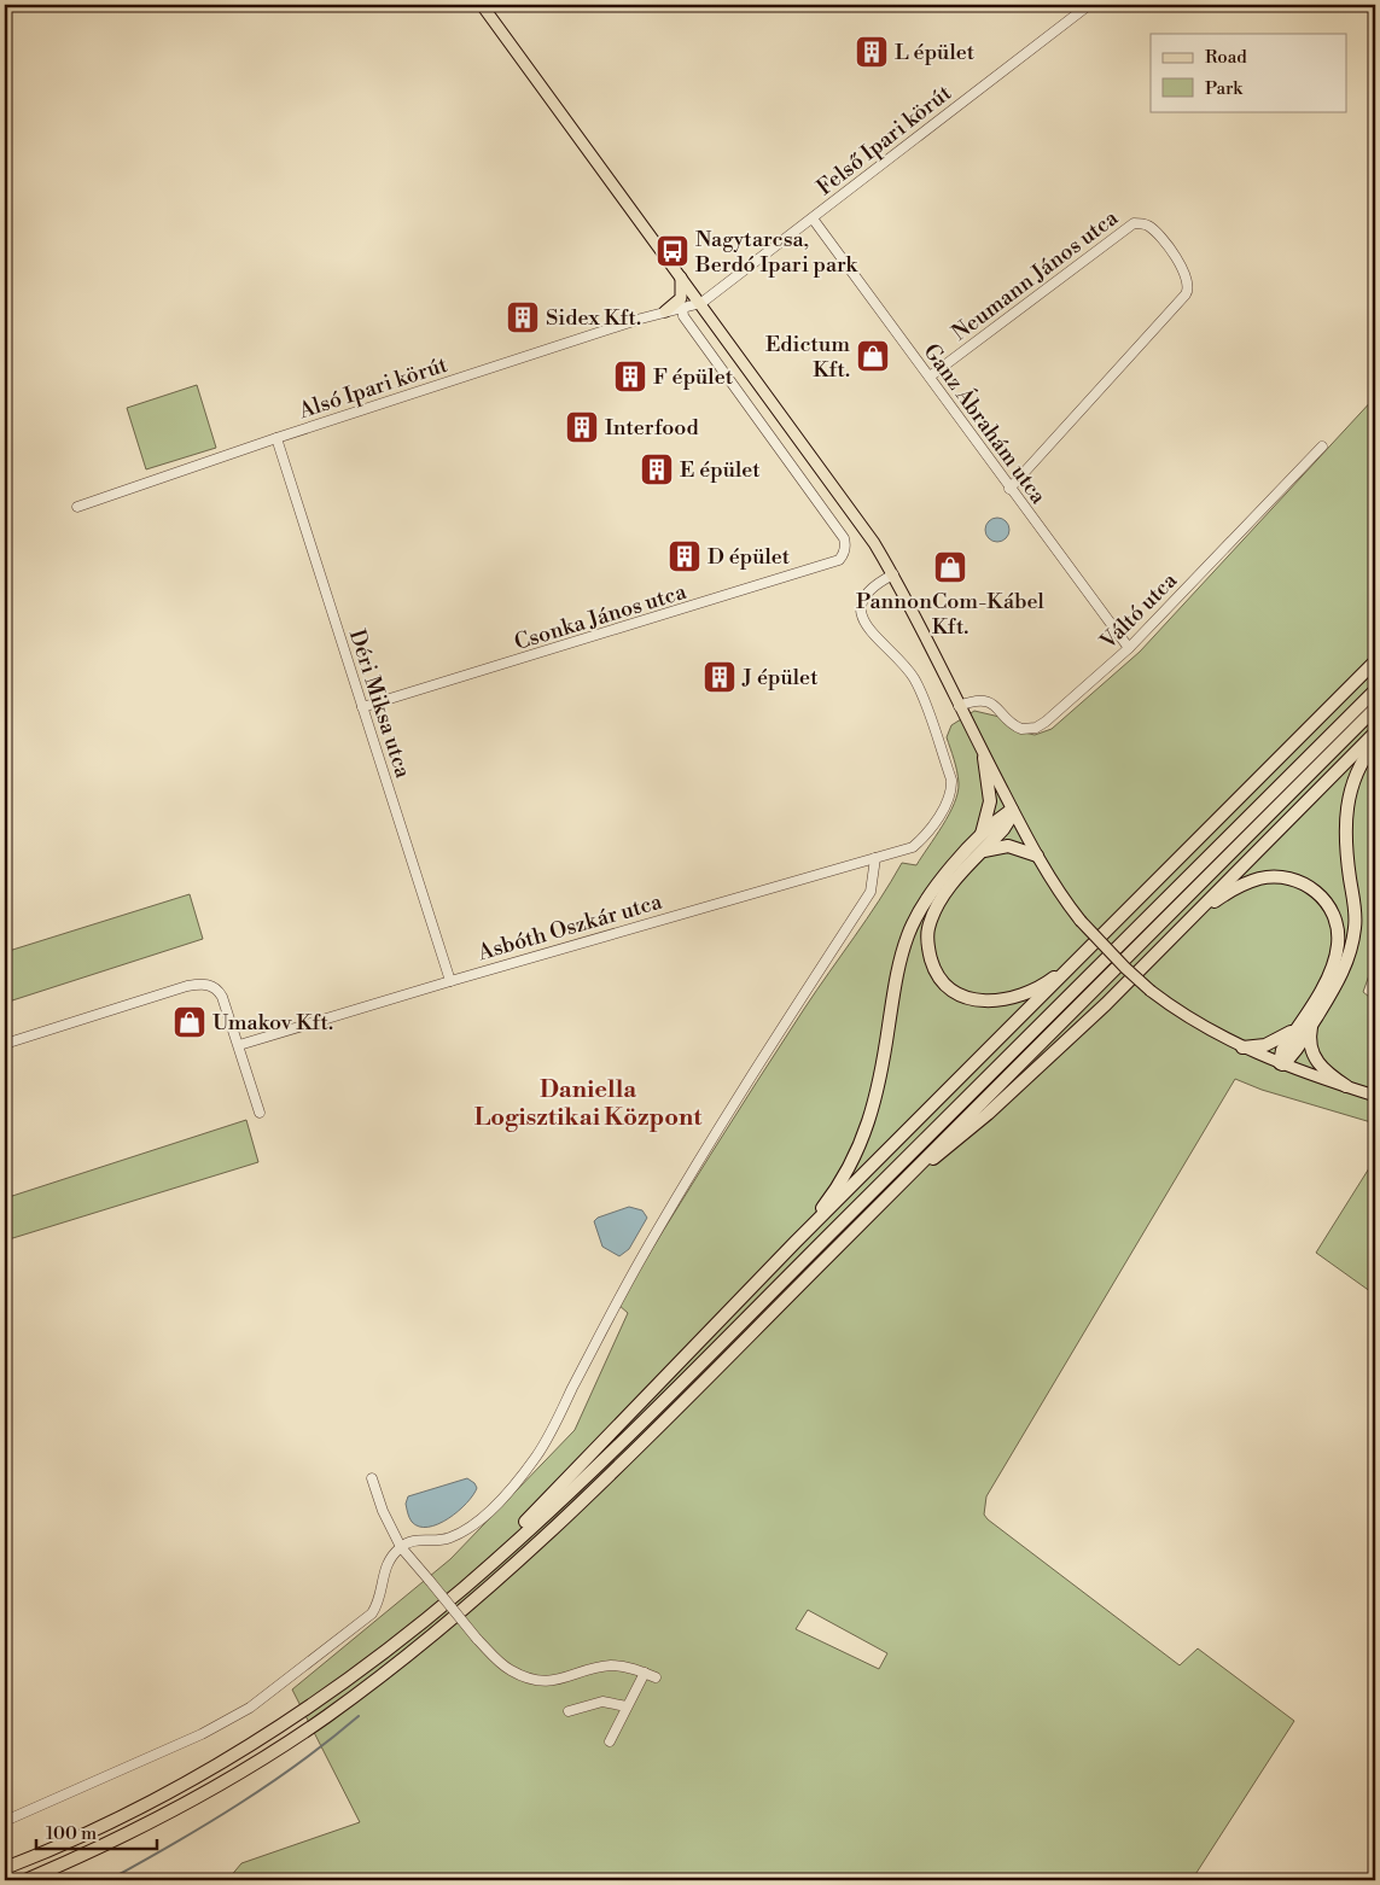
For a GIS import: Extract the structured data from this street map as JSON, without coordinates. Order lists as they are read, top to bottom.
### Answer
{
  "streets": {
    "street": [
      "Felső Ipari körút",
      "Neumann János utca",
      "Alsó Ipari körút",
      "Ganz Ábrahám utca",
      "Váltó utca",
      "Csonka János utca",
      "Déri Miksa utca",
      "Asbóth Oszkár utca"
    ]
  },
  "crossings": [
    ["Felső Ipari körút", "Alsó Ipari körút"],
    ["Felső Ipari körút", "Ganz Ábrahám utca"],
    ["Neumann János utca", "Ganz Ábrahám utca"],
    ["Alsó Ipari körút", "Csonka János utca"],
    ["Alsó Ipari körút", "Déri Miksa utca"],
    ["Ganz Ábrahám utca", "Váltó utca"],
    ["Csonka János utca", "Déri Miksa utca"],
    ["Déri Miksa utca", "Asbóth Oszkár utca"]
  ],
  "districts": ["Daniella Logisztikai Központ"],
  "places": {
    "building": [
      "L épület",
      "Sidex Kft.",
      "F épület",
      "Interfood",
      "E épület",
      "D épület",
      "J épület"
    ],
    "bus stop": ["Nagytarcsa, Berdó Ipari park"],
    "shop": ["Edictum Kft.", "PannonCom-Kábel Kft.", "Umakov Kft."]
  },
  "legend": ["Road", "Park"],
  "scale_bar": "100 m"
}
